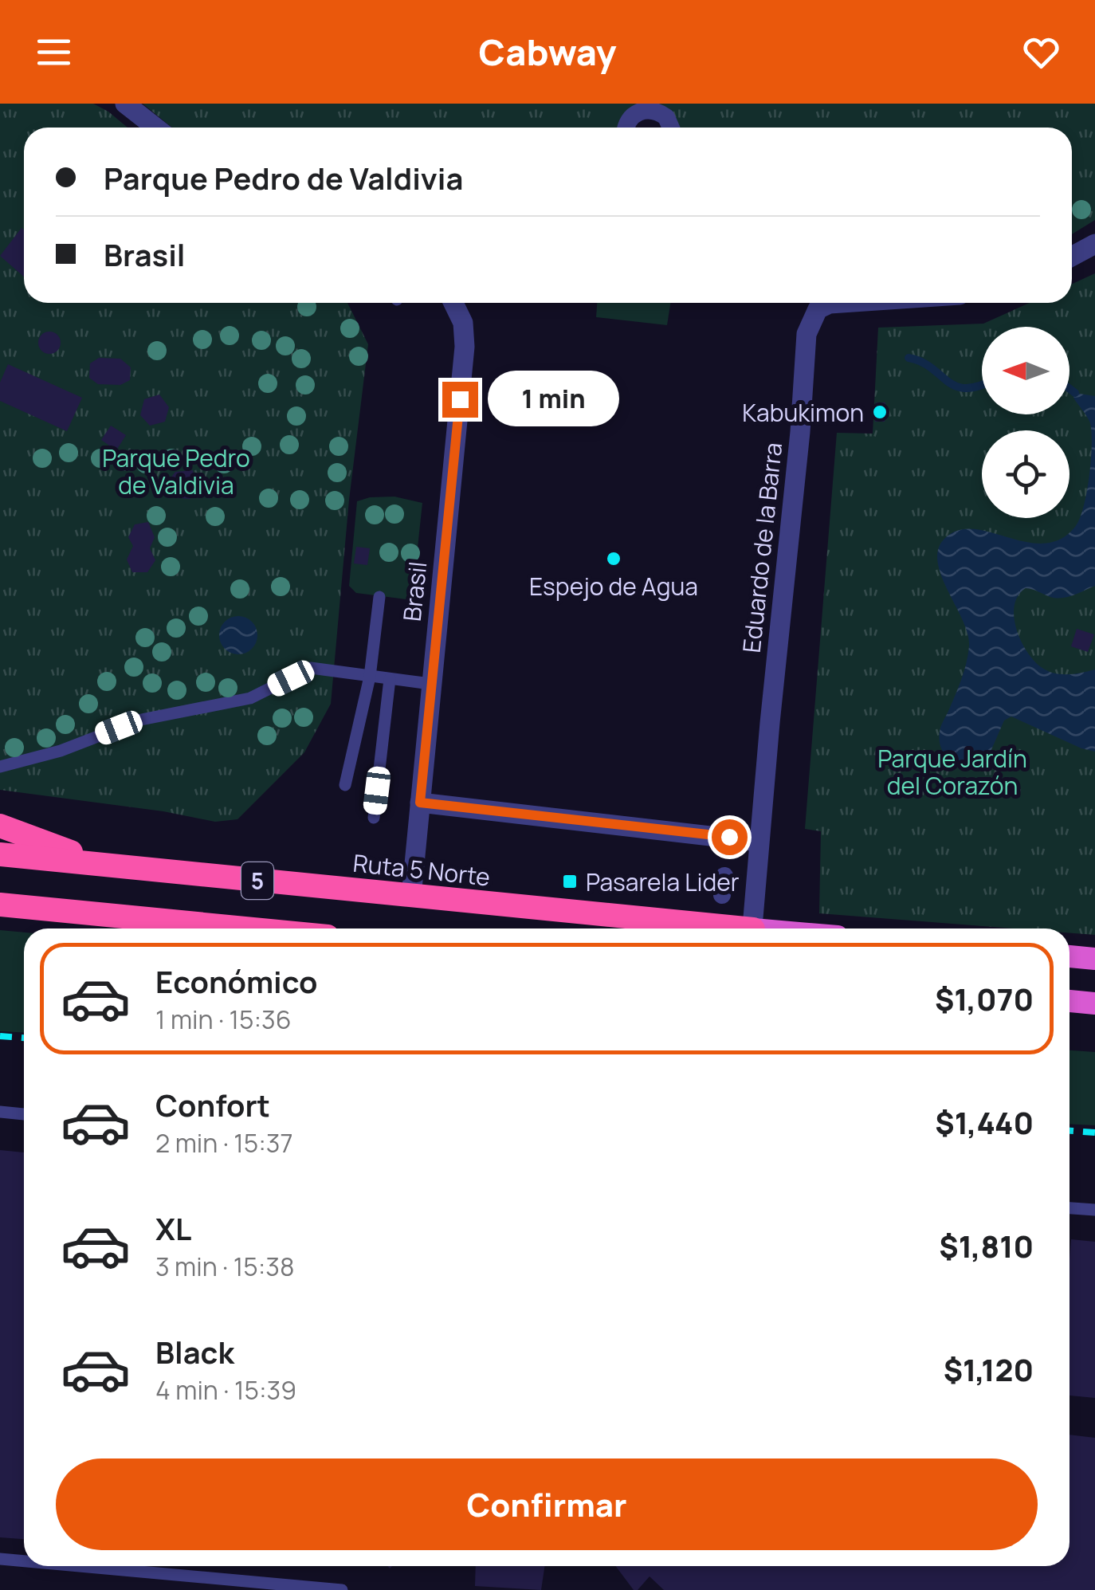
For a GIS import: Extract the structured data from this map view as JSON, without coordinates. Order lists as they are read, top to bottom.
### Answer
{
  "streets": {
    "highway": ["Ruta 5 Norte", "5"],
    "street": ["Eduardo de la Barra", "Brasil"]
  },
  "crossings": [
    ["Brasil", "Ruta 5 Norte"]
  ],
  "parks": ["Parque Pedro de Valdivia", "Parque Jardín del Corazón"],
  "places": {
    "other": ["Kabukimon", "Espejo de Agua"],
    "transit": ["Pasarela Lider"]
  },
  "north": "left",
  "page": {
    "header": "Cabway",
    "banner": ["Parque Pedro de Valdivia", "Brasil"],
    "bubble": "1 min",
    "list": [
      {
        "name": "Económico",
        "note": "1 min · 15:36",
        "value": "$1,070"
      },
      {
        "name": "Confort",
        "note": "2 min · 15:37",
        "value": "$1,440"
      },
      {
        "name": "XL",
        "note": "3 min · 15:38",
        "value": "$1,810"
      },
      {
        "name": "Black",
        "note": "4 min · 15:39",
        "value": "$1,120"
      }
    ],
    "buttons": "Confirmar"
  }
}
